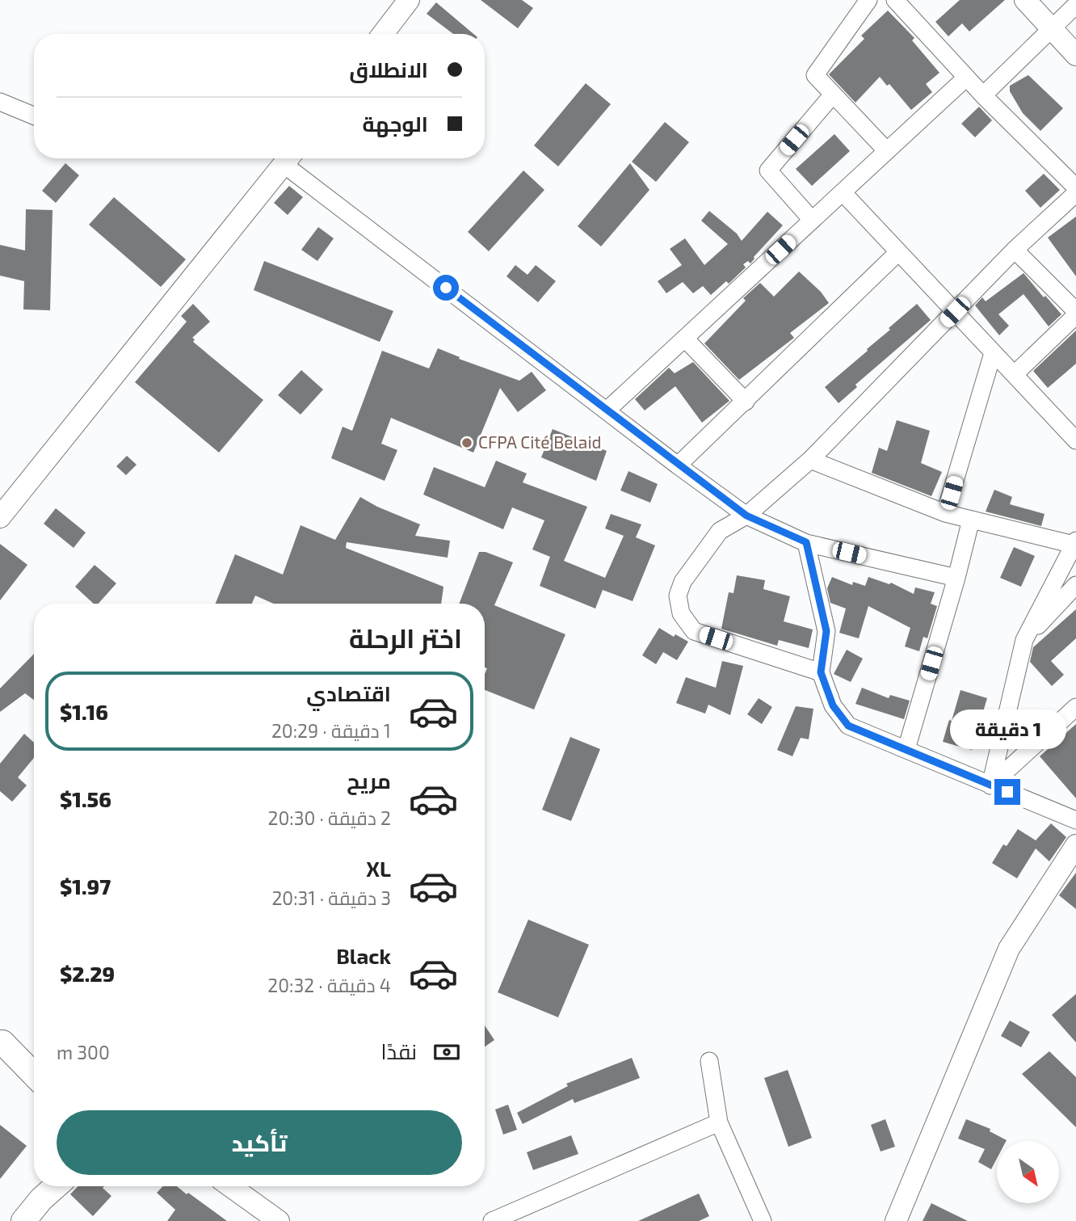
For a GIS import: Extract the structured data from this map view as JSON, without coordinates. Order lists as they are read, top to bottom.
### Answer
{
  "places": ["CFPA Cité Belaid"],
  "north": "bottom right",
  "page": {
    "banner": ["الانطلاق", "الوجهة"],
    "heading": "اختر الرحلة",
    "list": [
      {
        "name": "اقتصادي",
        "note": "1 دقيقة · 20:29",
        "value": "$1.16"
      },
      {
        "name": "مريح",
        "note": "2 دقيقة · 20:30",
        "value": "$1.56"
      },
      {
        "name": "XL",
        "note": "3 دقيقة · 20:31",
        "value": "$1.97"
      },
      {
        "name": "Black",
        "note": "4 دقيقة · 20:32",
        "value": "$2.29"
      }
    ],
    "bubble": "1 دقيقة",
    "pay": ["نقدًا", "300 m"],
    "buttons": "تأكيد"
  }
}
